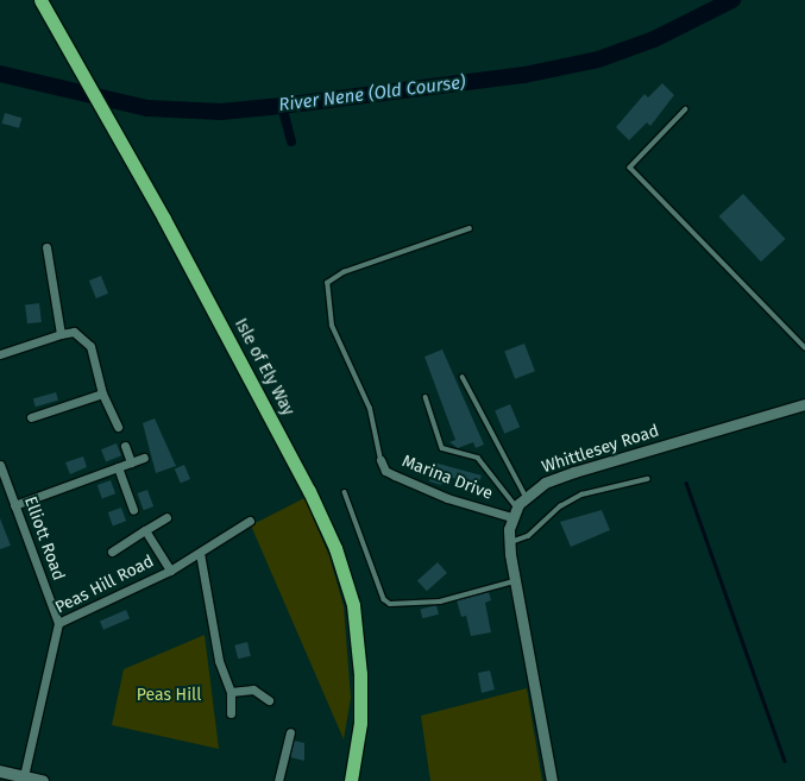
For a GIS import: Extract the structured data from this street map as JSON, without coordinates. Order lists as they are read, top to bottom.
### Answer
{
  "streets": {
    "highway": ["Isle of Ely Way"],
    "street": [
      "Whittlesey Road",
      "Marina Drive",
      "Elliott Road",
      "Peas Hill Road"
    ]
  },
  "crossings": [
    ["Whittlesey Road", "Marina Drive"],
    ["Elliott Road", "Peas Hill Road"]
  ],
  "water": ["River Nene (Old Course)"],
  "parks": ["Peas Hill"]
}
